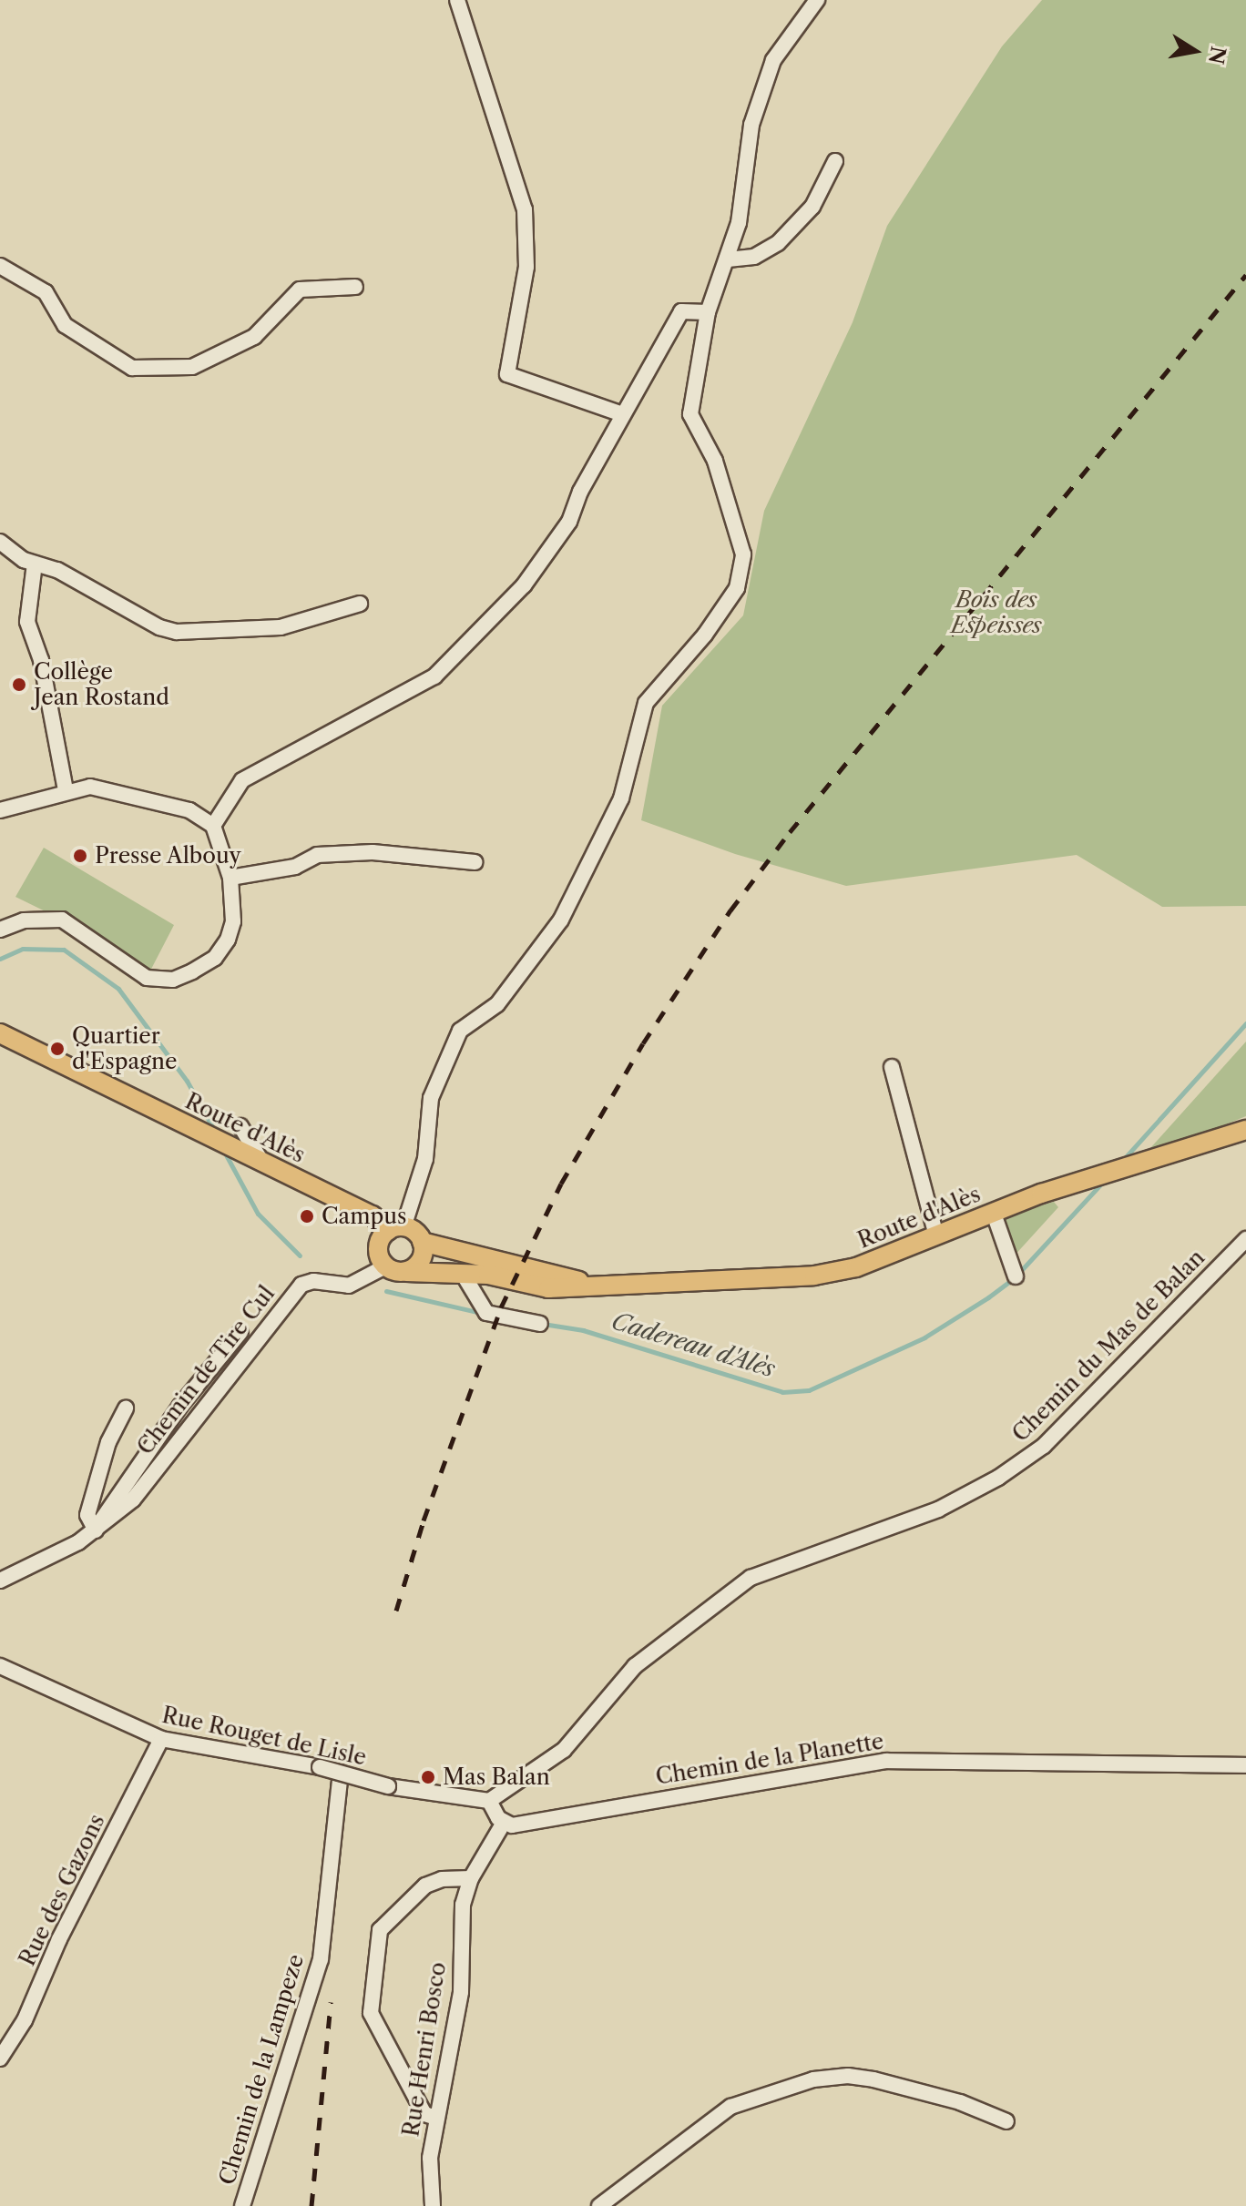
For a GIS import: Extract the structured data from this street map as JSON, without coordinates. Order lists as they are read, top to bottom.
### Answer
{
  "streets": {
    "main road": ["Route d'Alès"],
    "street": [
      "Chemin du Mas de Balan",
      "Chemin de Tire Cul",
      "Rue Rouget de Lisle",
      "Chemin de la Planette",
      "Rue des Gazons",
      "Rue Henri Bosco",
      "Chemin de la Lampeze"
    ]
  },
  "crossings": [
    ["Route d'Alès", "Chemin de Tire Cul"],
    ["Chemin du Mas de Balan", "Rue Rouget de Lisle"],
    ["Rue Rouget de Lisle", "Rue des Gazons"],
    ["Rue Rouget de Lisle", "Chemin de la Lampeze"],
    ["Chemin de la Planette", "Rue Henri Bosco"]
  ],
  "water": ["Cadereau d'Alès"],
  "parks": ["Bois des Espeisses"],
  "places": [
    "Collège Jean Rostand",
    "Presse Albouy",
    "Quartier d'Espagne",
    "Campus",
    "Mas Balan"
  ],
  "north": "right"
}
